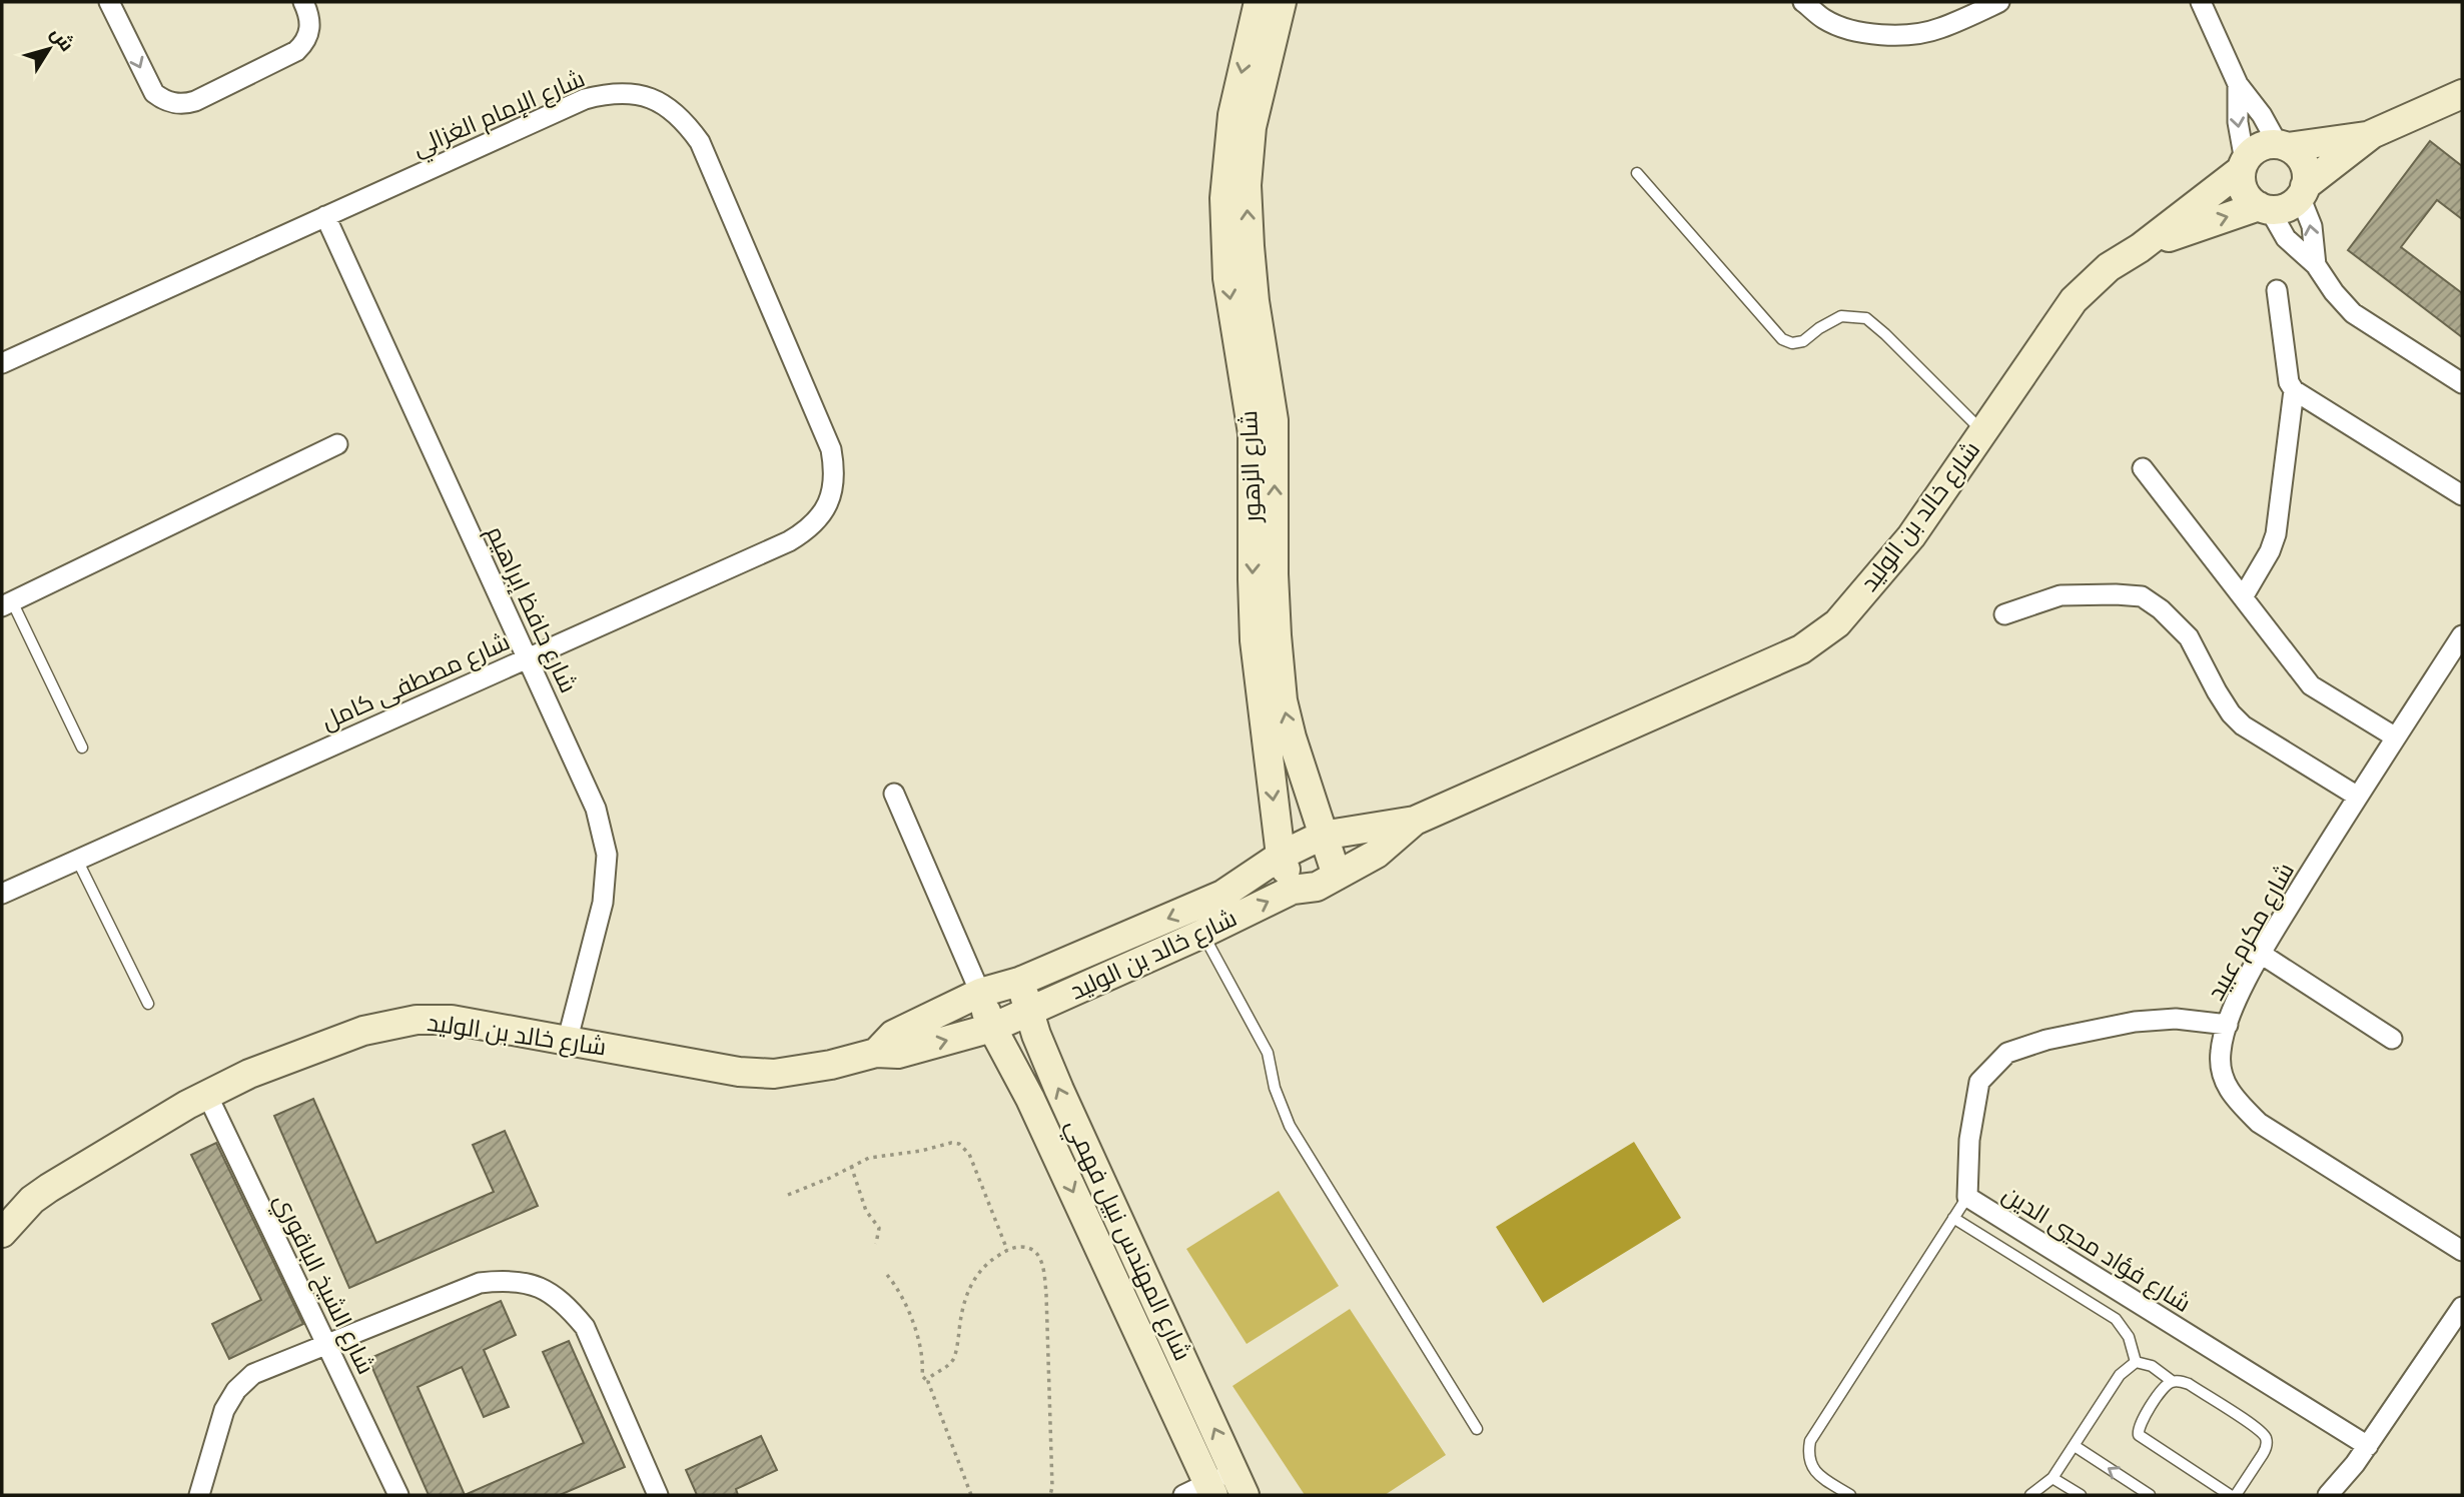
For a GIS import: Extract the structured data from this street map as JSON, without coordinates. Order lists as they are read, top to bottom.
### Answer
{
  "streets": {
    "street": [
      "شارع الإمام الغزالي",
      "شارع الزهور",
      "شارع خالد بن الوليد",
      "شارع حافظ إبراهيم",
      "شارع مصطفى كامل",
      "شارع مكرم عبيد",
      "شارع المهندس نبيل فهمي",
      "شارع فؤاد محيي الدين",
      "شارع الشيخ الباقوري"
    ]
  },
  "crossings": [
    ["شارع الإمام الغزالي", "شارع حافظ إبراهيم"],
    ["شارع الإمام الغزالي", "شارع مصطفى كامل"],
    ["شارع الزهور", "شارع خالد بن الوليد"],
    ["شارع خالد بن الوليد", "شارع حافظ إبراهيم"],
    ["شارع خالد بن الوليد", "شارع المهندس نبيل فهمي"],
    ["شارع خالد بن الوليد", "شارع الشيخ الباقوري"],
    ["شارع حافظ إبراهيم", "شارع مصطفى كامل"],
    ["شارع مكرم عبيد", "شارع فؤاد محيي الدين"]
  ],
  "north": "top right"
}
